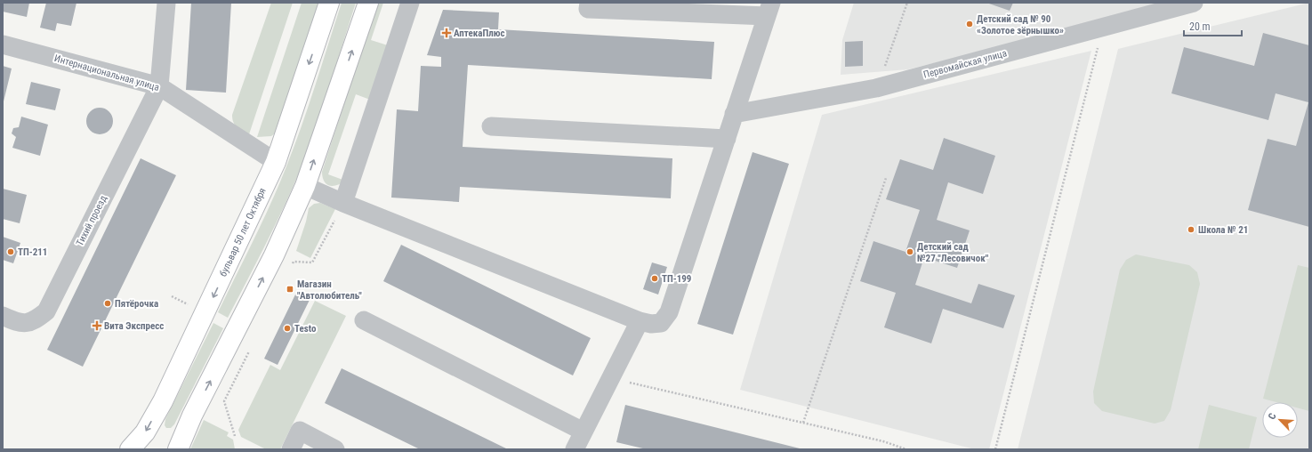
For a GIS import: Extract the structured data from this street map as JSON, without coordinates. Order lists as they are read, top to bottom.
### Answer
{
  "streets": {
    "main road": ["бульвар 50 лет Октября"],
    "street": ["Первомайская улица", "Интернациональная улица", "Тихий проезд"]
  },
  "crossings": [
    ["Интернациональная улица", "Тихий проезд"],
    ["Интернациональная улица", "бульвар 50 лет Октября"]
  ],
  "places": {
    "other": [
      "Детский сад № 90 «Золотое зёрнышко»",
      "Школа № 21",
      "ТП-211",
      "Детский сад №27 \"Лесовичок\"",
      "ТП-199",
      "Пятёрочка",
      "Testo"
    ],
    "health": ["АптекаПлюс", "Вита Экспресс"],
    "transit": ["Магазин \"Автолюбитель\""]
  },
  "scale_bar": "20 m",
  "north": "top left"
}
